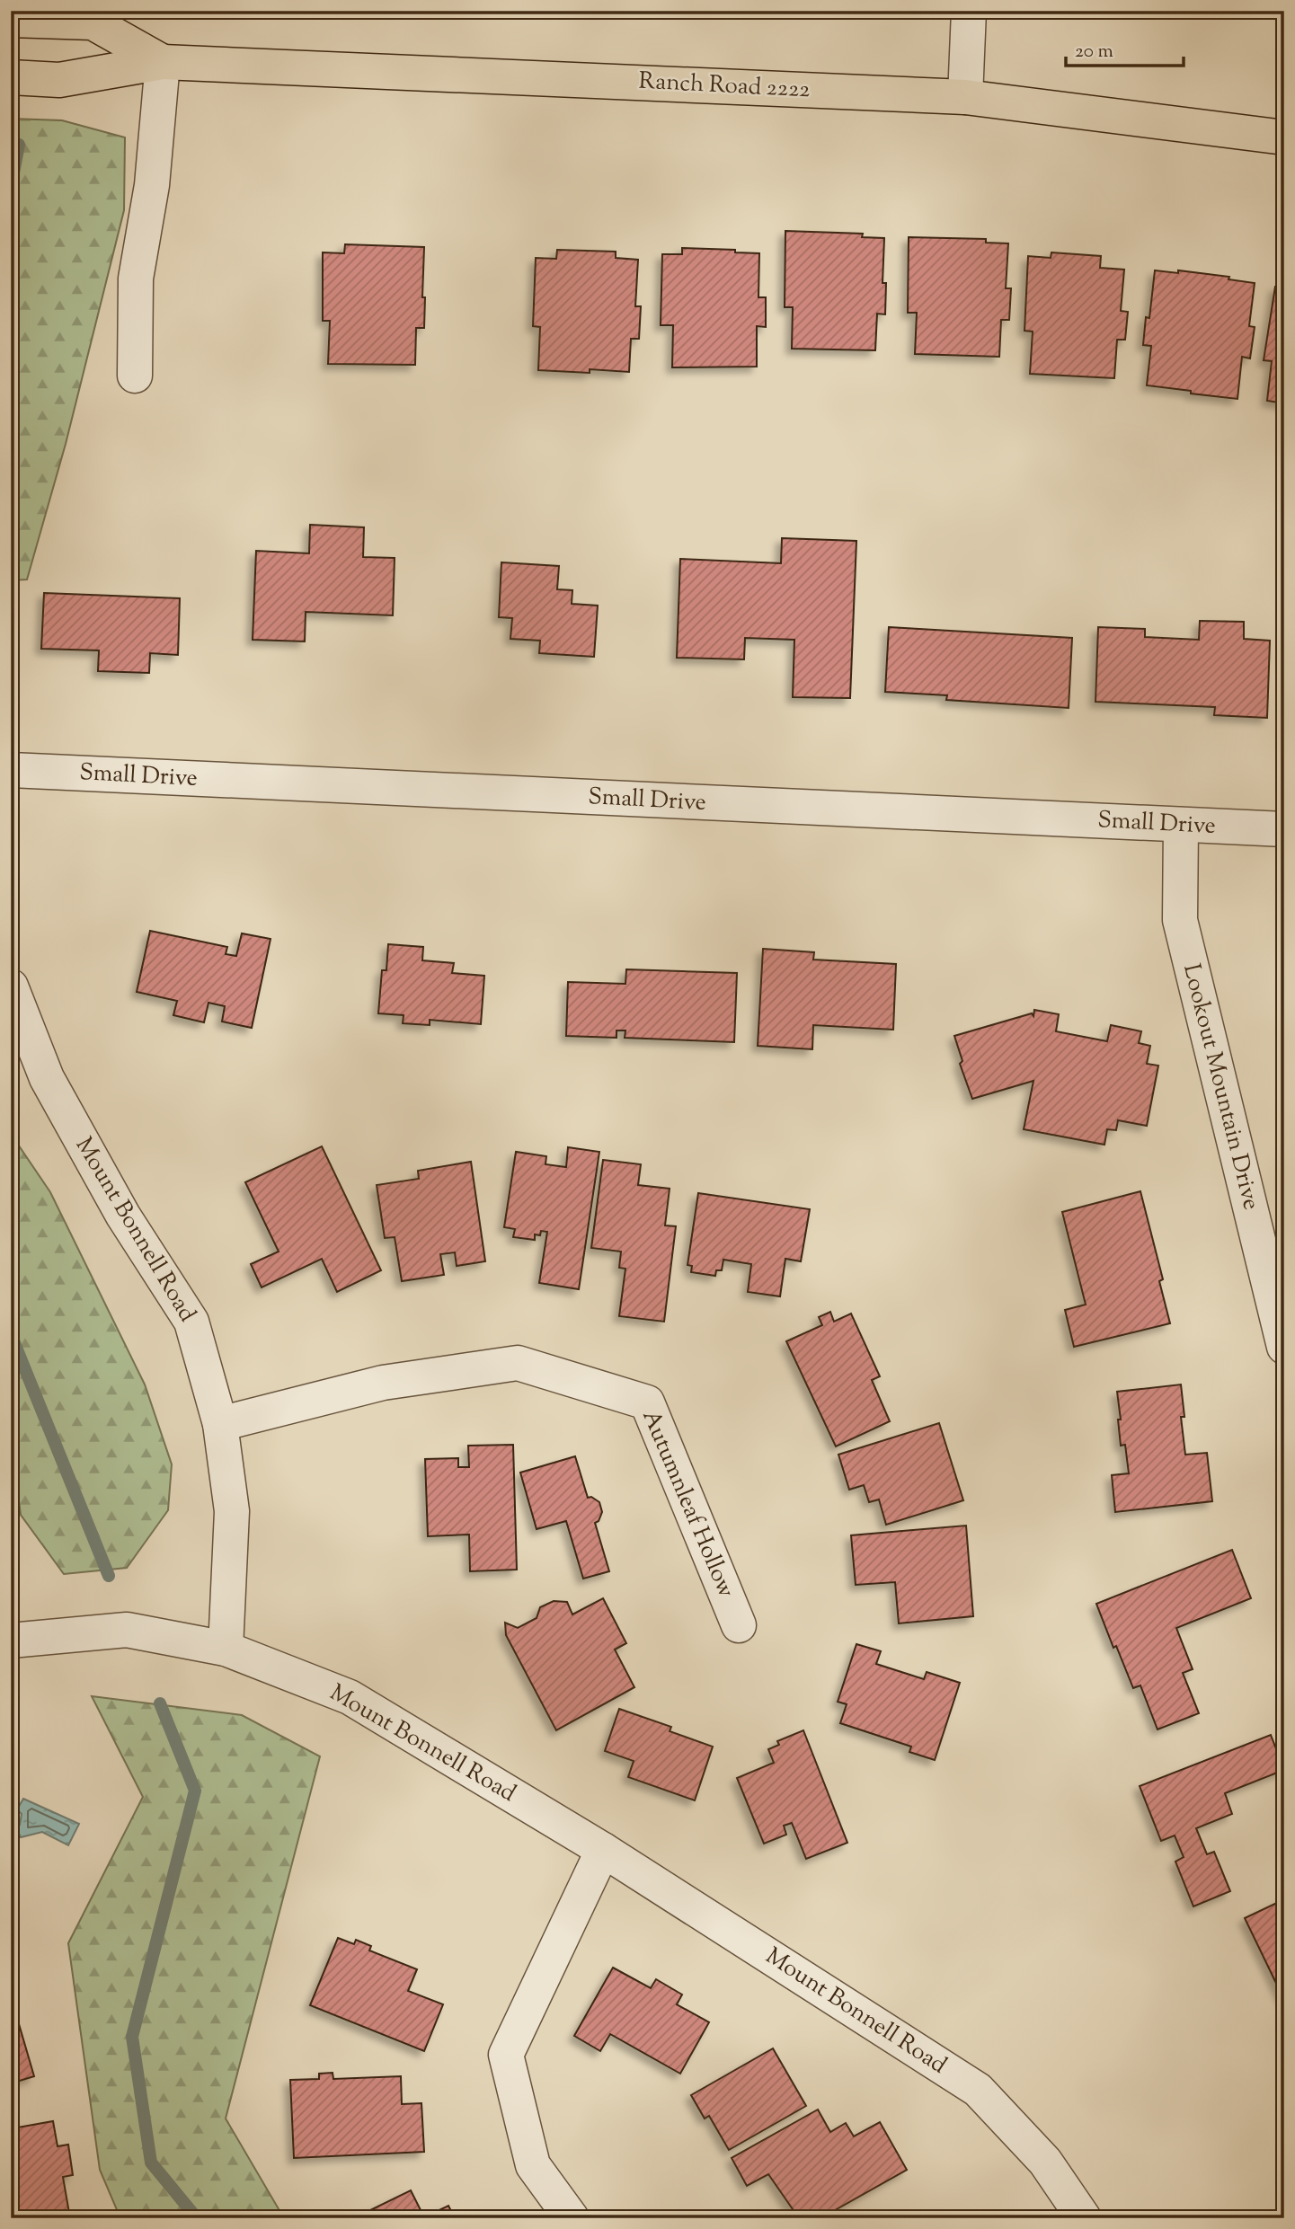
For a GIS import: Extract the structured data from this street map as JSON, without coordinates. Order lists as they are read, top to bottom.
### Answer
{
  "streets": {
    "main road": ["Ranch Road 2222"],
    "street": [
      "Small Drive",
      "Lookout Mountain Drive",
      "Mount Bonnell Road",
      "Autumnleaf Hollow"
    ]
  },
  "crossings": [
    ["Small Drive", "Lookout Mountain Drive"],
    ["Mount Bonnell Road", "Autumnleaf Hollow"]
  ],
  "scale_bar": "20 m"
}
